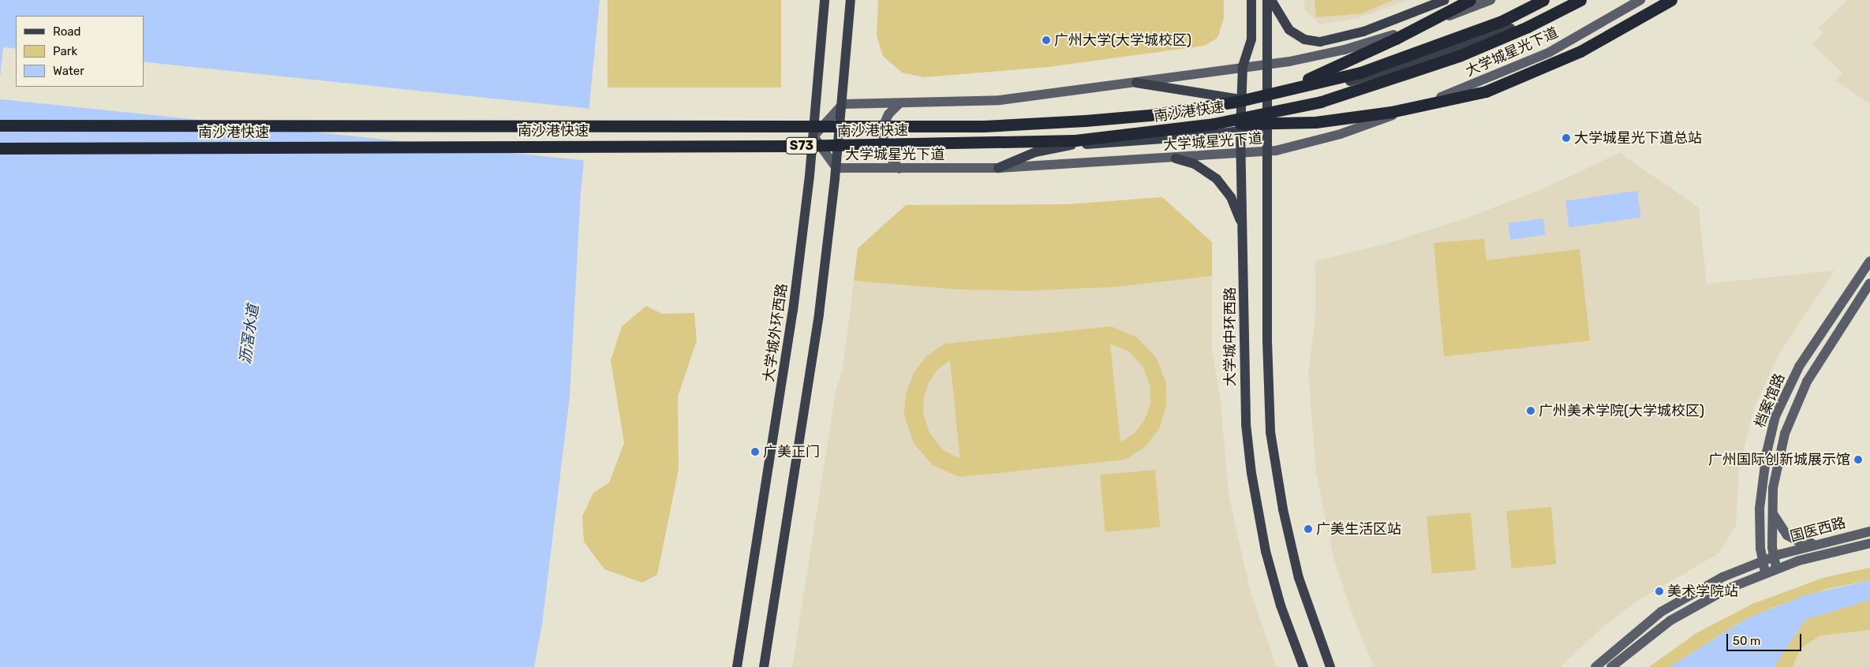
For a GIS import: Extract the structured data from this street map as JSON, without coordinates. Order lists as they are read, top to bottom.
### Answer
{
  "streets": {
    "highway": ["南沙港快速", "S73"],
    "main road": [
      "大学城星光下道",
      "大学城外环西路",
      "大学城中环西路",
      "档案馆路",
      "国医西路"
    ]
  },
  "crossings": [
    ["大学城星光下道", "大学城外环西路"],
    ["大学城星光下道", "大学城中环西路"],
    ["档案馆路", "国医西路"]
  ],
  "water": ["沥滘水道"],
  "places": [
    "广州大学(大学城校区)",
    "大学城星光下道总站",
    "广州美术学院(大学城校区)",
    "广美正门",
    "广州国际创新城展示馆",
    "广美生活区站",
    "美术学院站"
  ],
  "legend": ["Road", "Park", "Water"],
  "scale_bar": "50 m"
}
